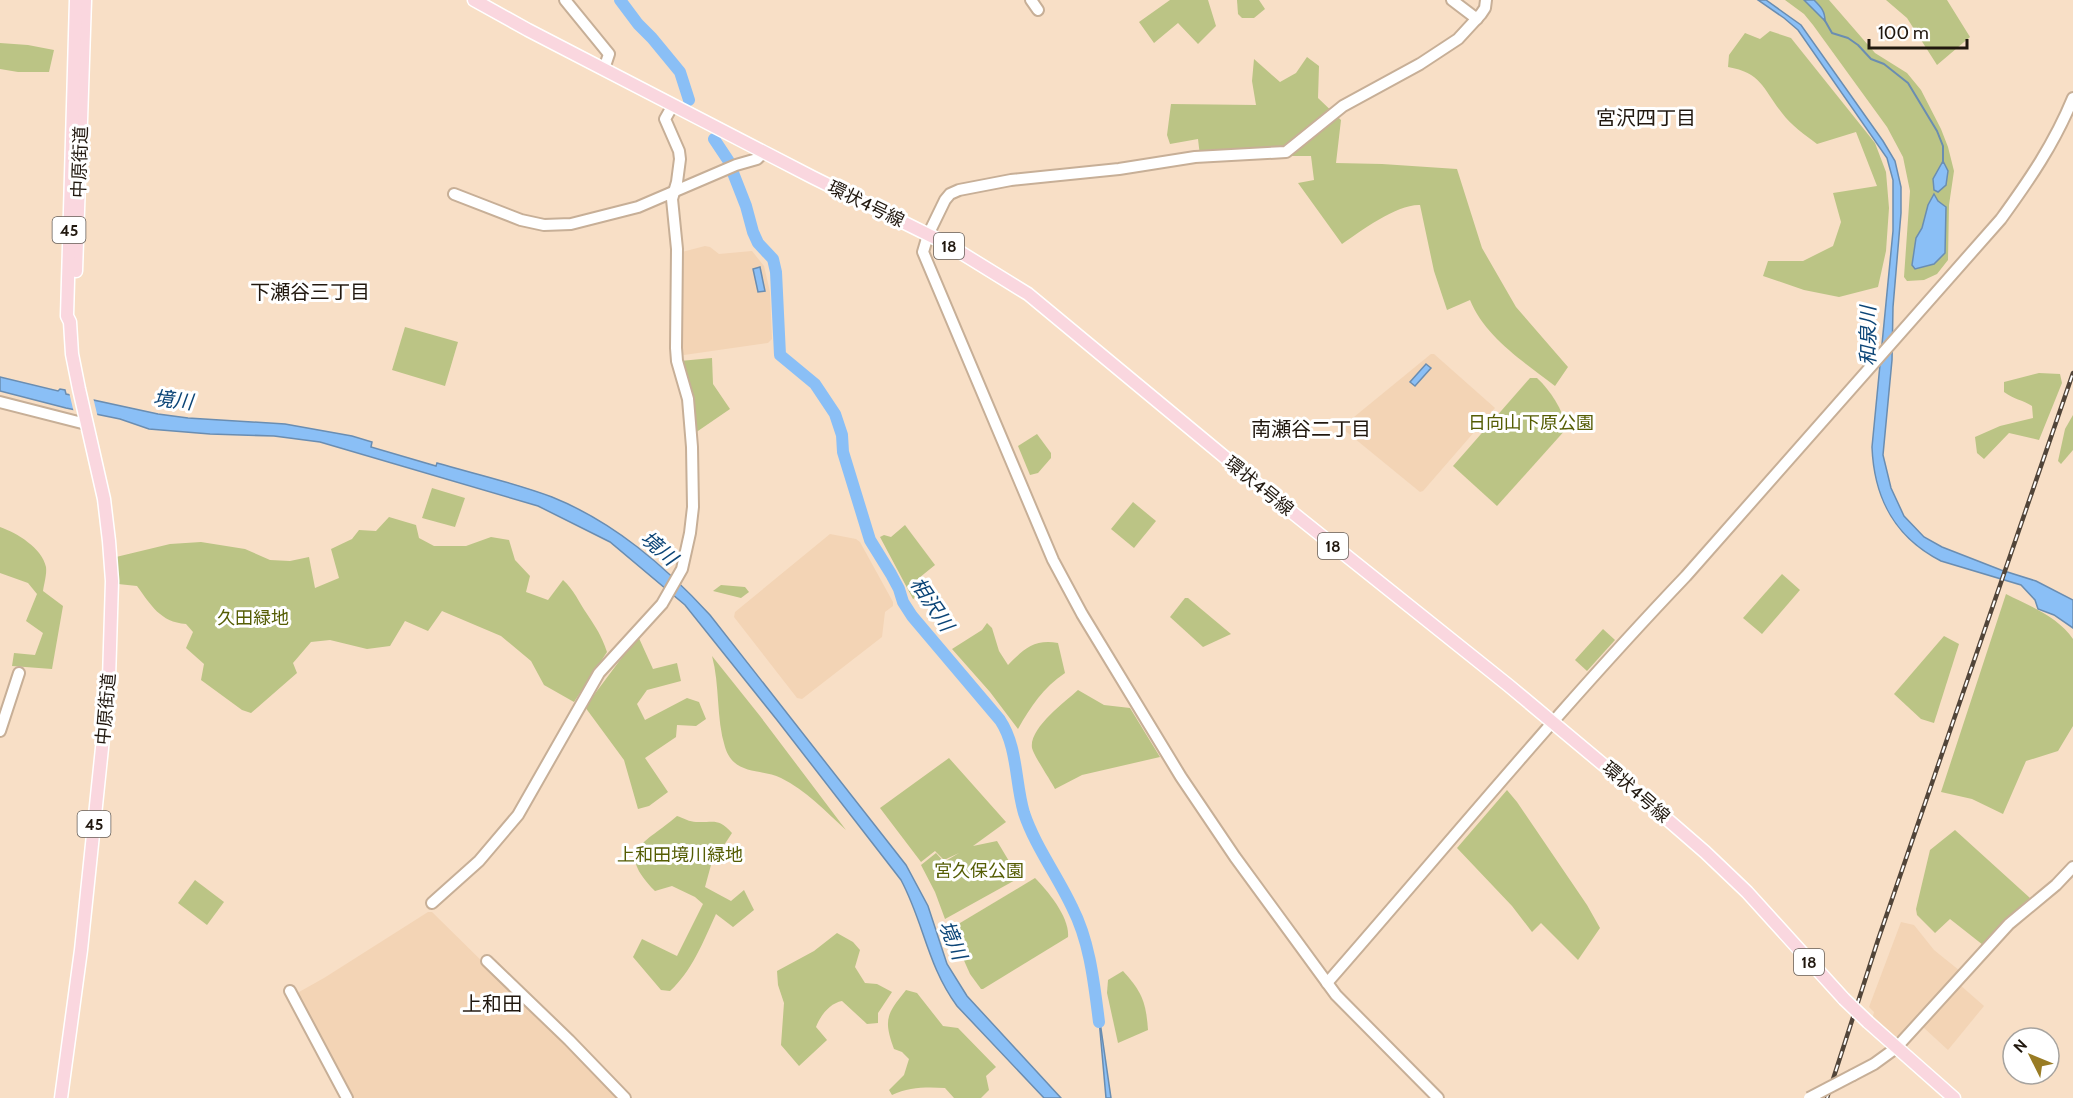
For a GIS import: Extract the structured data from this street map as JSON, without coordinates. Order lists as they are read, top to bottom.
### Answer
{
  "streets": {
    "main road": [
      "中原街道",
      "環状4号線",
      "45",
      "18"
    ]
  },
  "districts": [
    "宮沢四丁目",
    "下瀬谷三丁目",
    "南瀬谷二丁目",
    "上和田"
  ],
  "water": ["和泉川", "境川", "相沢川"],
  "parks": [
    "日向山下原公園",
    "久田緑地",
    "上和田境川緑地",
    "宮久保公園"
  ],
  "scale_bar": "100 m",
  "north": "top left"
}
